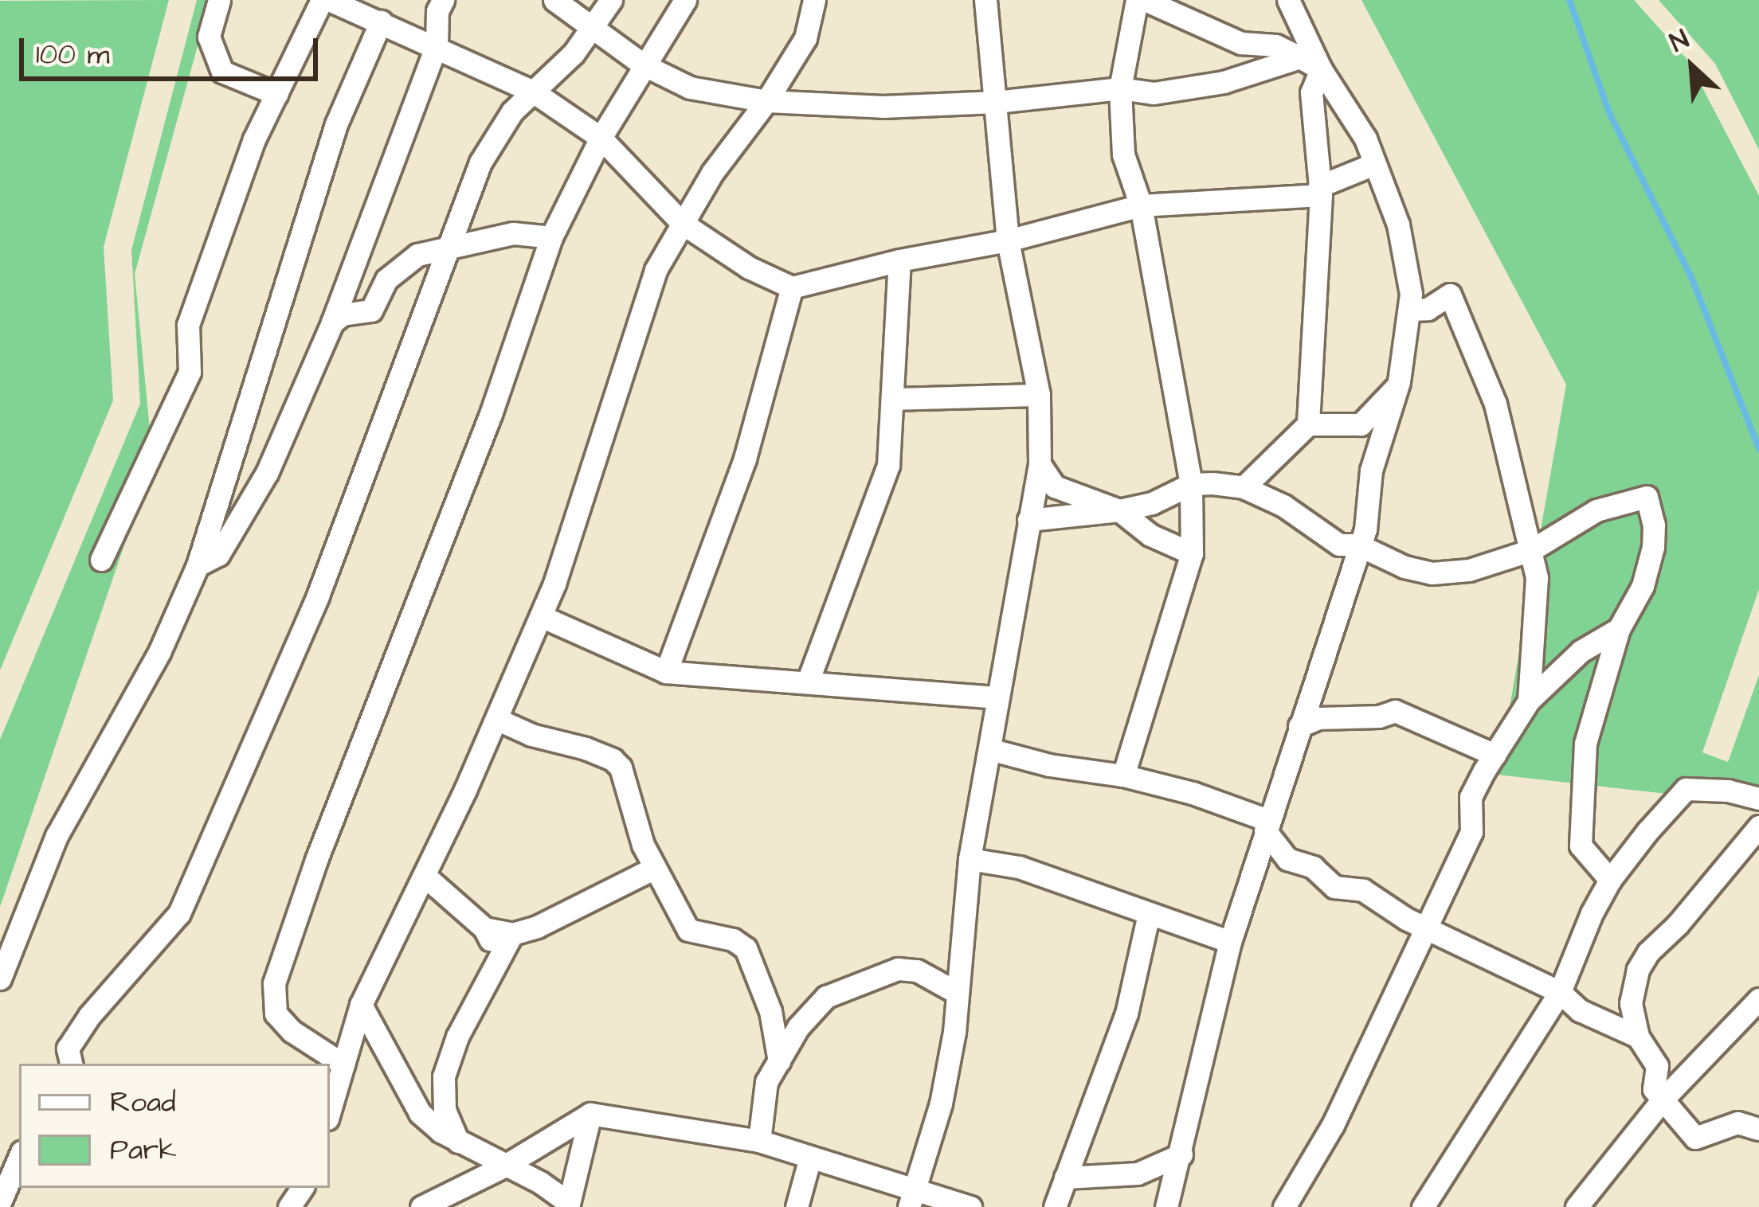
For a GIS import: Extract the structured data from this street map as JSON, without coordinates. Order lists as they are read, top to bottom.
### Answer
{
  "legend": ["Road", "Park"],
  "scale_bar": "100 m",
  "north": "top left"
}
